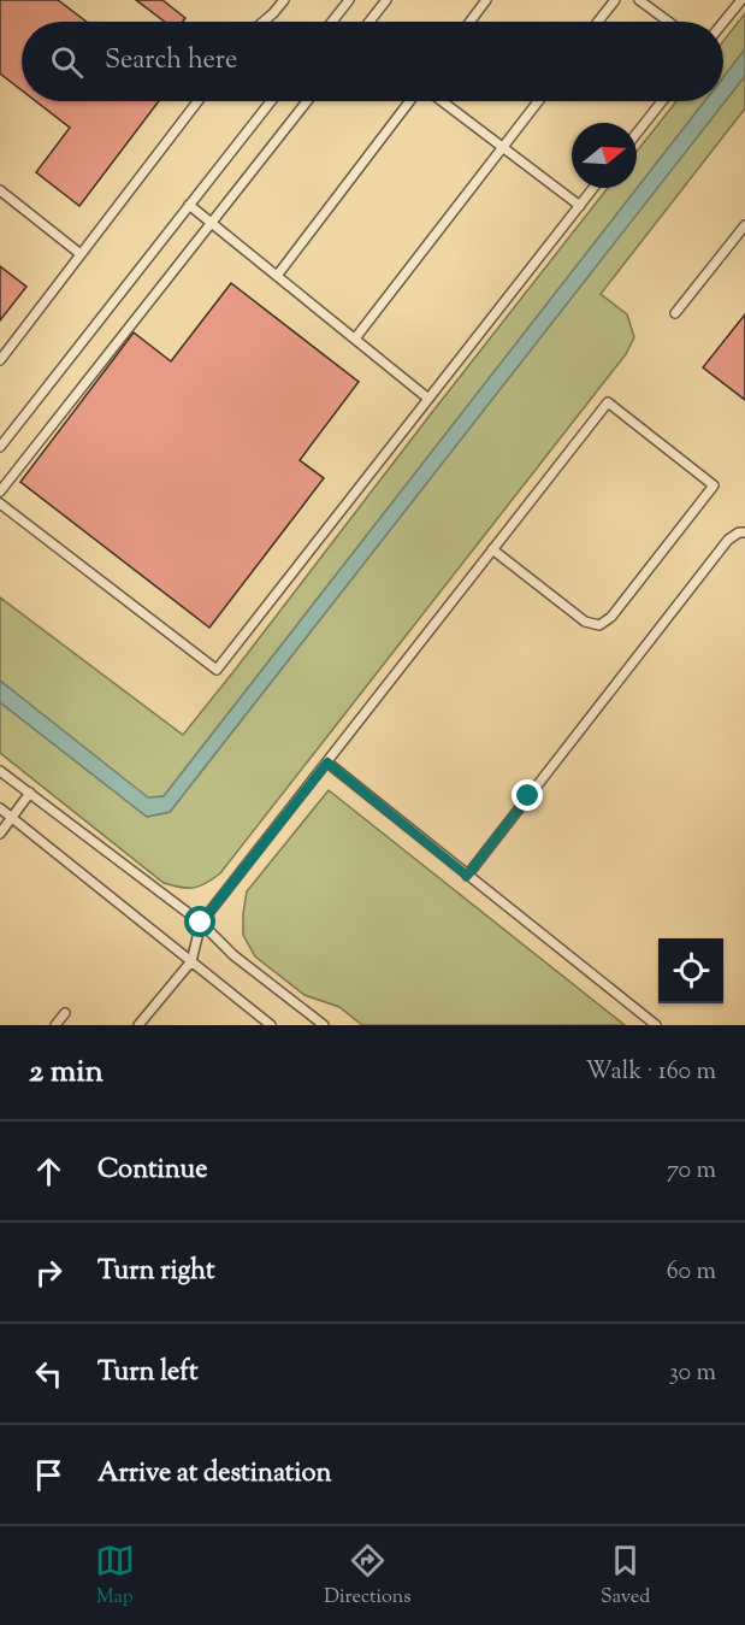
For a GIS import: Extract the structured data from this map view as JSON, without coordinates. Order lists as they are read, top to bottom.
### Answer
{
  "north": "right",
  "page": {
    "search": "Search here",
    "heading": ["2 min", "Walk · 160 m"],
    "list": [
      ["Continue", "70 m"],
      ["Turn right", "60 m"],
      ["Turn left", "30 m"],
      "Arrive at destination"
    ],
    "nav": ["Map", "Directions", "Saved"]
  }
}
